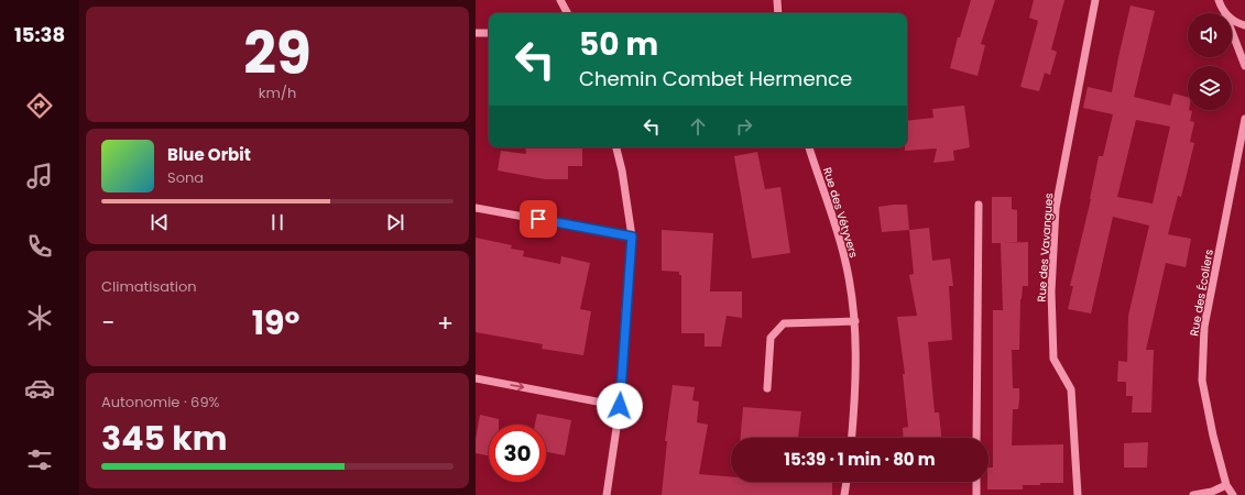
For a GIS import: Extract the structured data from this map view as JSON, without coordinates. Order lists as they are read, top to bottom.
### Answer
{
  "streets": {
    "street": ["Rue des Vétyvers", "Rue des Vavangues", "Rue des Écoliers"]
  },
  "page": {
    "tabs": "15:38",
    "tile": [
      ["29", "km/h"],
      "Climatisation",
      ["Autonomie · 69%", "345 km"]
    ],
    "turn": ["50 m", "Chemin Combet Hermence"],
    "song": ["Blue Orbit", "Sona"],
    "heat": ["−", "19°", "+"],
    "limit": "30",
    "trip": "15:39 · 1 min · 80 m"
  }
}
